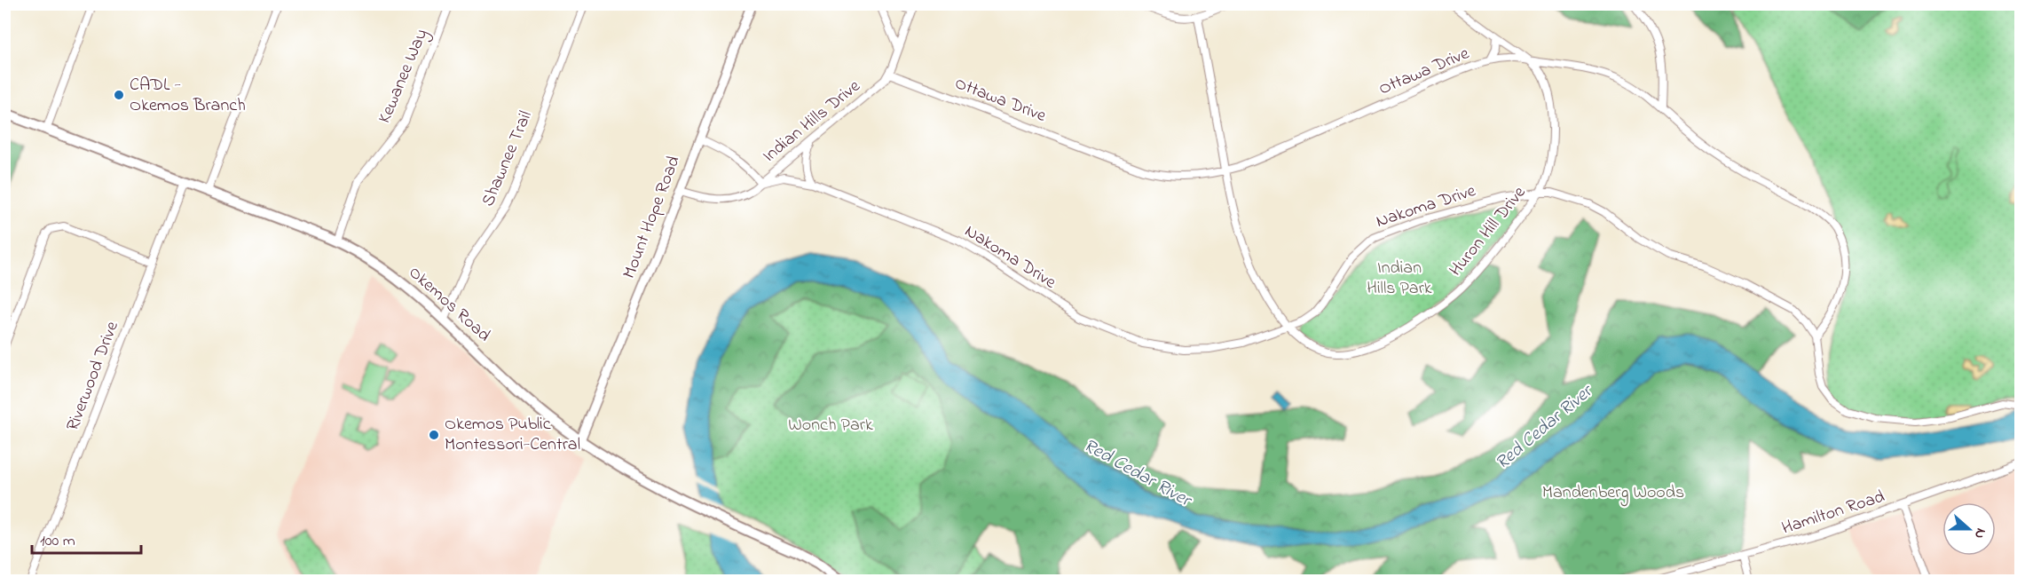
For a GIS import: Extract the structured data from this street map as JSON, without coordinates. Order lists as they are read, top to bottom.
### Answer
{
  "streets": {
    "main road": ["Okemos Road"],
    "street": [
      "Ottawa Drive",
      "Kewanee Way",
      "Indian Hills Drive",
      "Shawnee Trail",
      "Nakoma Drive",
      "Mount Hope Road",
      "Huron Hill Drive",
      "Riverwood Drive",
      "Hamilton Road"
    ]
  },
  "crossings": [
    ["Ottawa Drive", "Indian Hills Drive"],
    ["Ottawa Drive", "Nakoma Drive"],
    ["Ottawa Drive", "Huron Hill Drive"],
    ["Kewanee Way", "Okemos Road"],
    ["Indian Hills Drive", "Nakoma Drive"],
    ["Indian Hills Drive", "Mount Hope Road"],
    ["Shawnee Trail", "Okemos Road"],
    ["Nakoma Drive", "Huron Hill Drive"],
    ["Mount Hope Road", "Okemos Road"],
    ["Okemos Road", "Riverwood Drive"]
  ],
  "water": ["Red Cedar River"],
  "parks": ["Indian Hills Park", "Wonch Park", "Mandenberg Woods"],
  "places": ["CADL - Okemos Branch", "Okemos Public Montessori-Central"],
  "scale_bar": "100 m",
  "north": "right"
}
